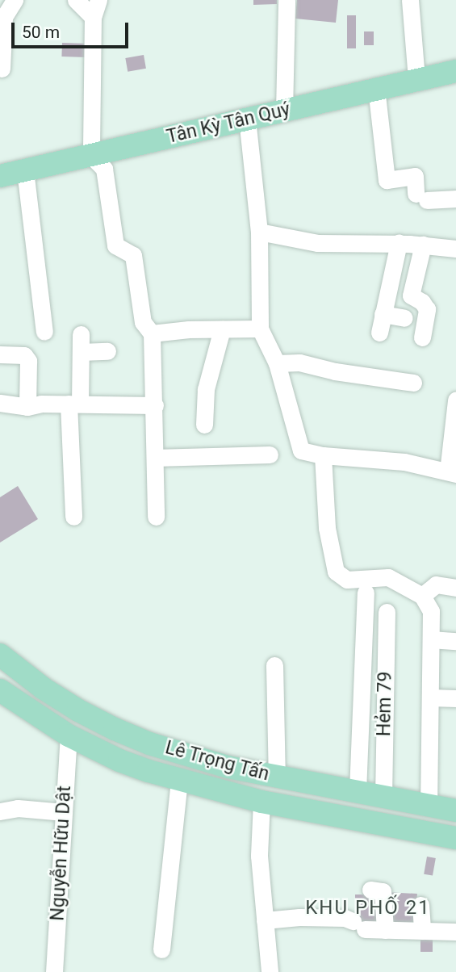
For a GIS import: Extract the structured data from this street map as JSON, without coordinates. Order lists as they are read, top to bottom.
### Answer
{
  "streets": {
    "main road": ["Tân Kỳ Tân Quý", "Lê Trọng Tấn"],
    "street": ["Hẻm 79", "Nguyễn Hữu Dật"]
  },
  "crossings": [
    ["Hẻm 79", "Lê Trọng Tấn"],
    ["Lê Trọng Tấn", "Nguyễn Hữu Dật"]
  ],
  "districts": ["KHU PHỐ 21"],
  "scale_bar": "50 m"
}
